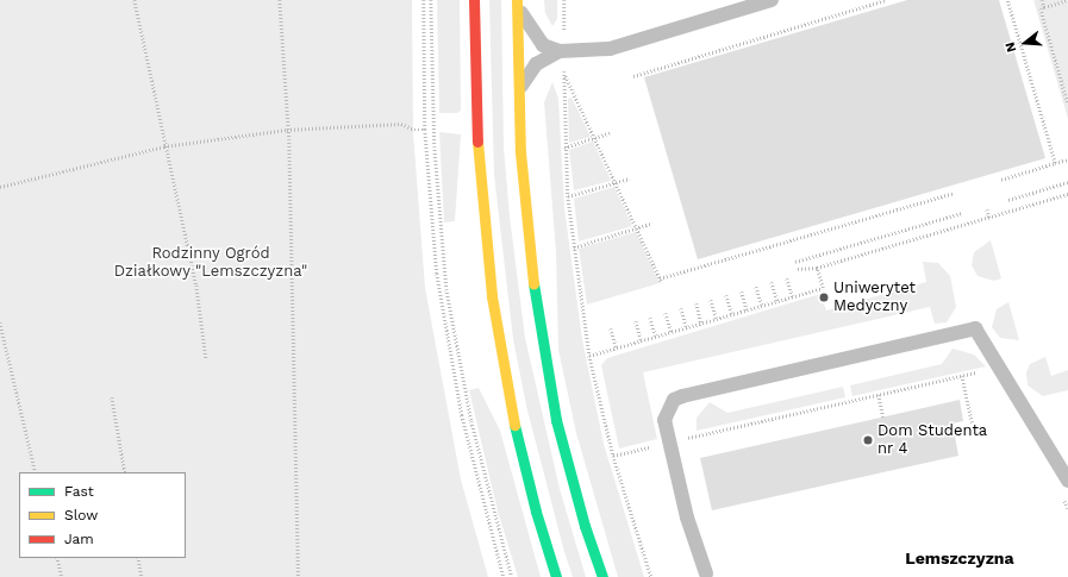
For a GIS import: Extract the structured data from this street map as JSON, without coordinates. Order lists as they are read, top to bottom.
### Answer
{
  "districts": ["Lemszczyzna"],
  "parks": ["Rodzinny Ogród Działkowy \"Lemszczyzna\""],
  "places": ["Uniwerytet Medyczny", "Dom Studenta nr 4"],
  "legend": ["Fast", "Slow", "Jam"],
  "north": "left"
}
